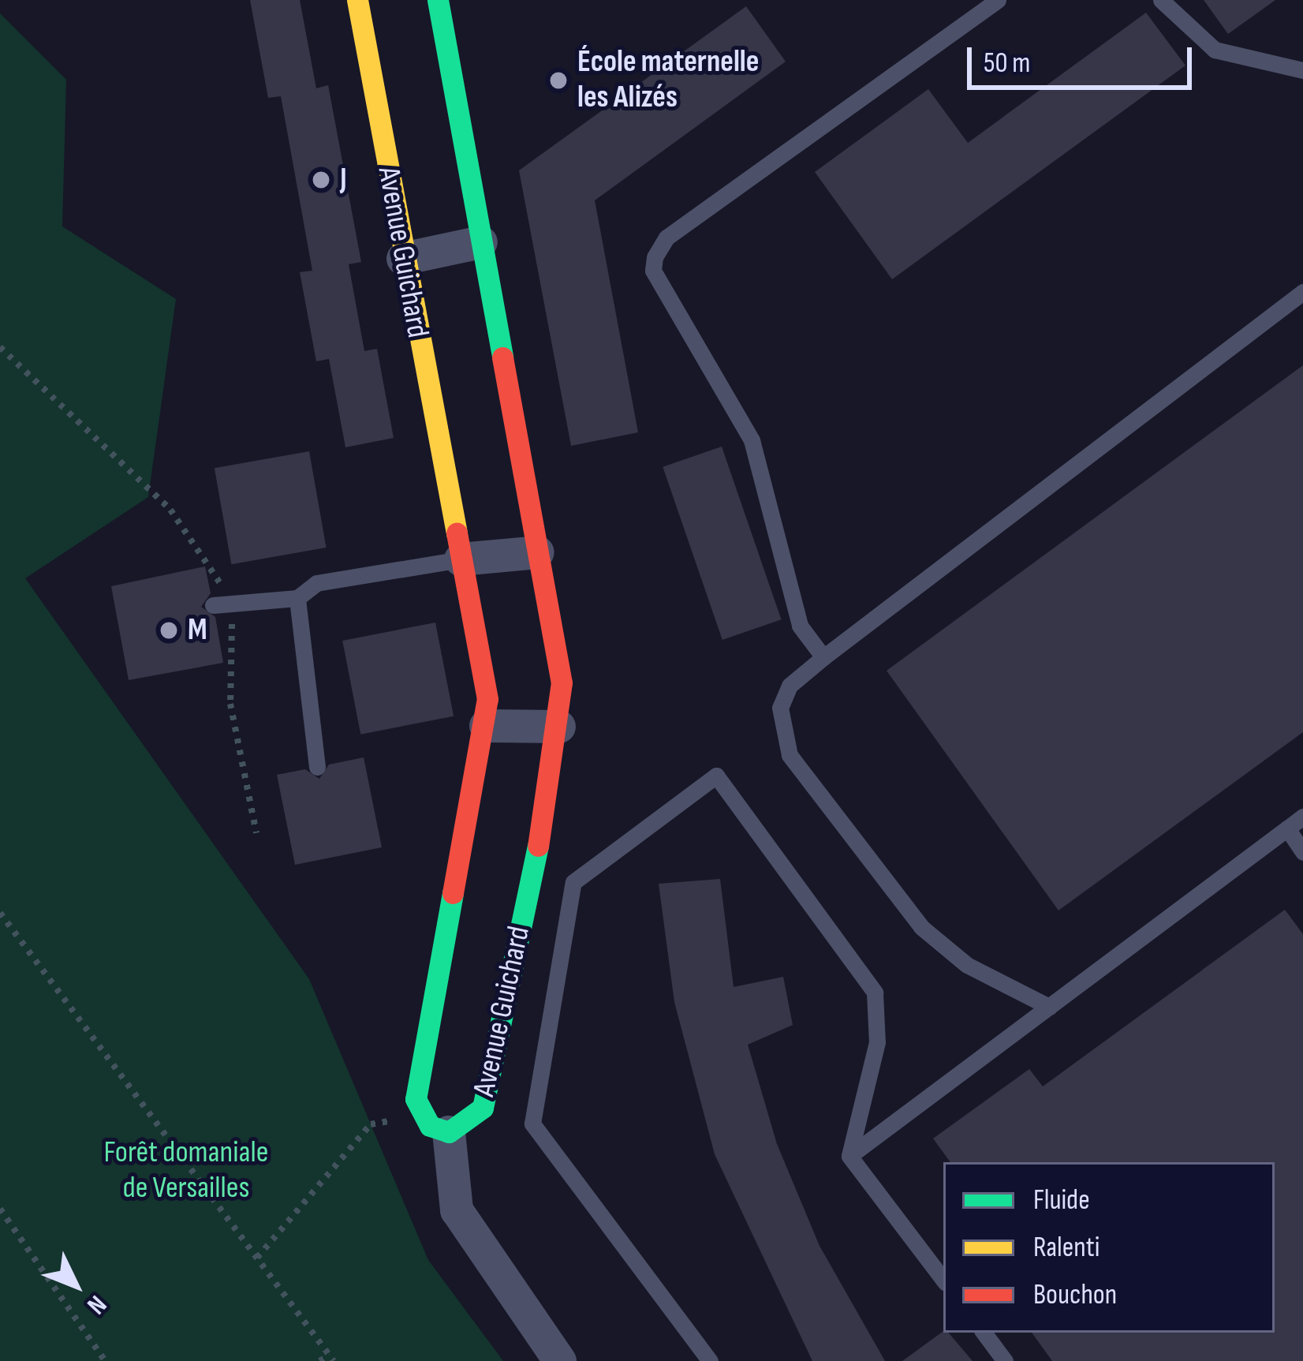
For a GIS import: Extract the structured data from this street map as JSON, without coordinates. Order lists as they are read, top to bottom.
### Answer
{
  "streets": {
    "street": ["Avenue Guichard"]
  },
  "parks": ["Forêt domaniale de Versailles"],
  "places": ["École maternelle les Alizés", "J", "M"],
  "legend": ["Fluide", "Ralenti", "Bouchon"],
  "scale_bar": "50 m",
  "north": "bottom right"
}
